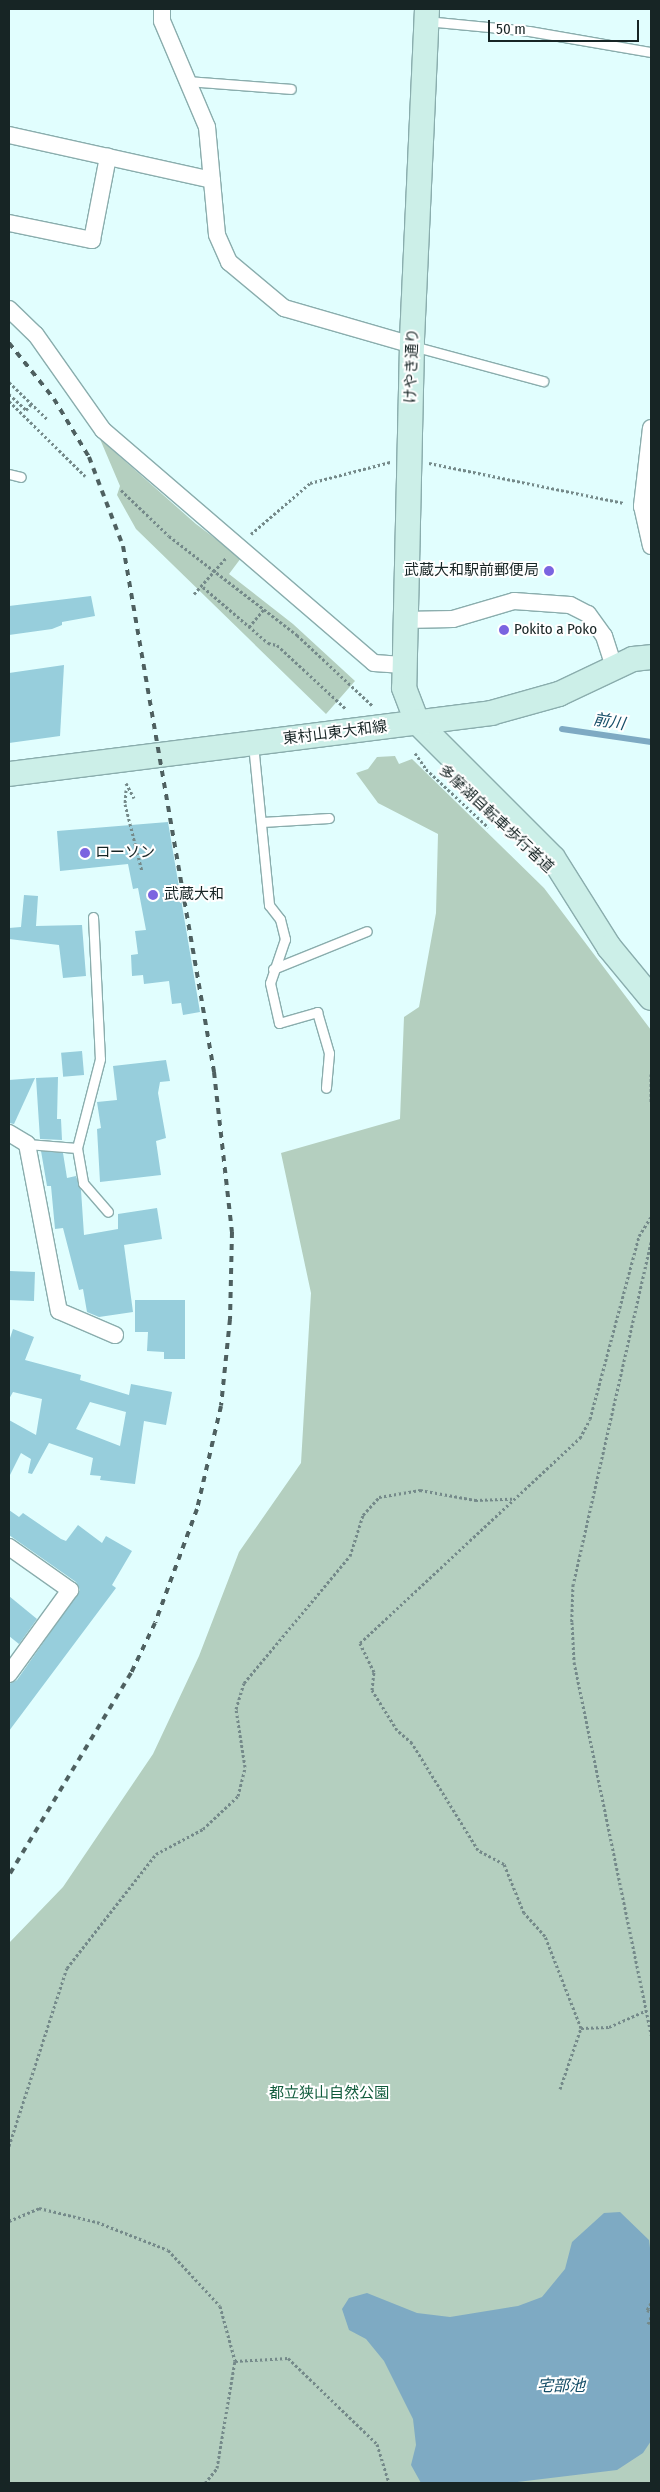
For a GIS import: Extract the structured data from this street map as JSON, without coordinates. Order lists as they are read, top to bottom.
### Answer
{
  "streets": {
    "street": ["けやき通り", "東村山東大和線"],
    "path": ["多摩湖自転車歩行者道"]
  },
  "crossings": [
    ["けやき通り", "東村山東大和線"]
  ],
  "water": ["前川", "宅部池"],
  "parks": ["都立狭山自然公園"],
  "places": [
    "武蔵大和駅前郵便局",
    "Pokito a Poko",
    "ローソン",
    "武蔵大和"
  ],
  "scale_bar": "50 m"
}
